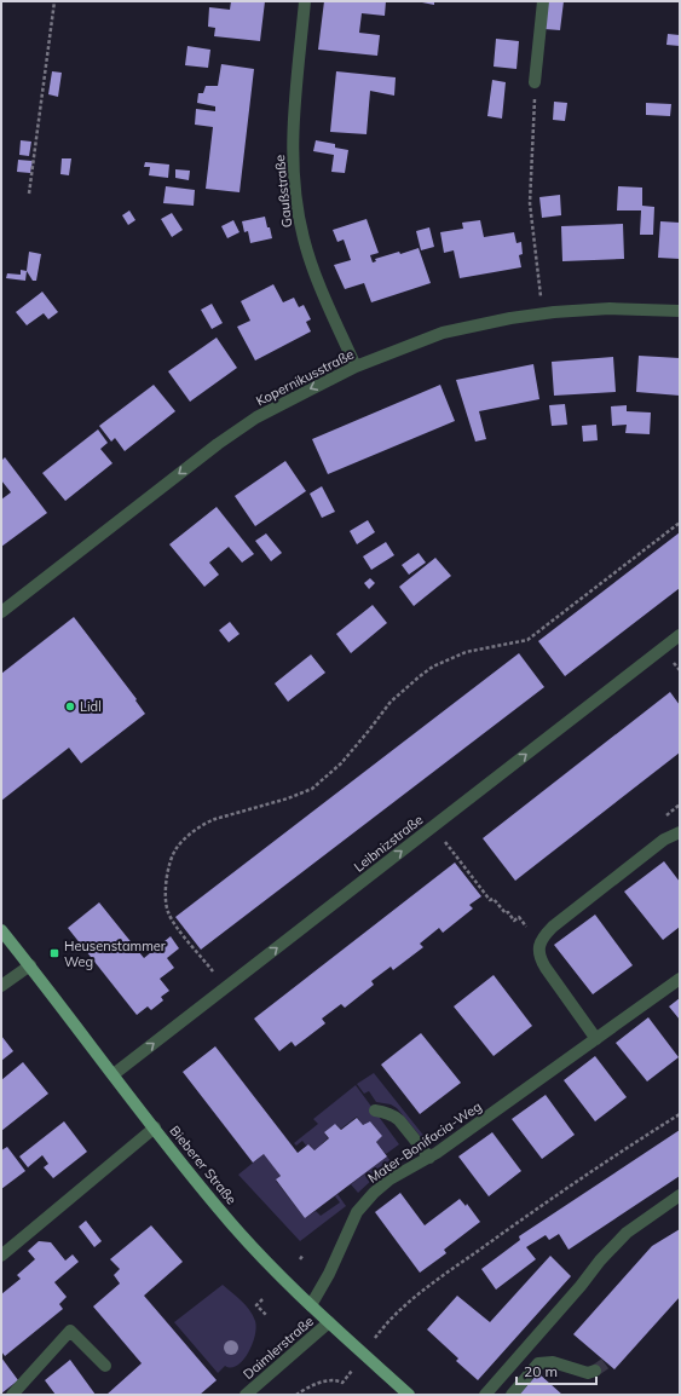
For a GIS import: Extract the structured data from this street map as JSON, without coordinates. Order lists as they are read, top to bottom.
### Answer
{
  "streets": {
    "main road": ["Bieberer Straße"],
    "street": [
      "Gaußstraße",
      "Kopernikusstraße",
      "Leibnizstraße",
      "Mater-Bonifacia-Weg",
      "Daimlerstraße"
    ]
  },
  "crossings": [
    ["Gaußstraße", "Kopernikusstraße"],
    ["Leibnizstraße", "Bieberer Straße"],
    ["Mater-Bonifacia-Weg", "Bieberer Straße"],
    ["Bieberer Straße", "Daimlerstraße"]
  ],
  "one_way": ["Kopernikusstraße", "Leibnizstraße"],
  "places": {
    "other": ["Lidl"],
    "transit": ["Heusenstammer Weg"]
  },
  "scale_bar": "20 m"
}
